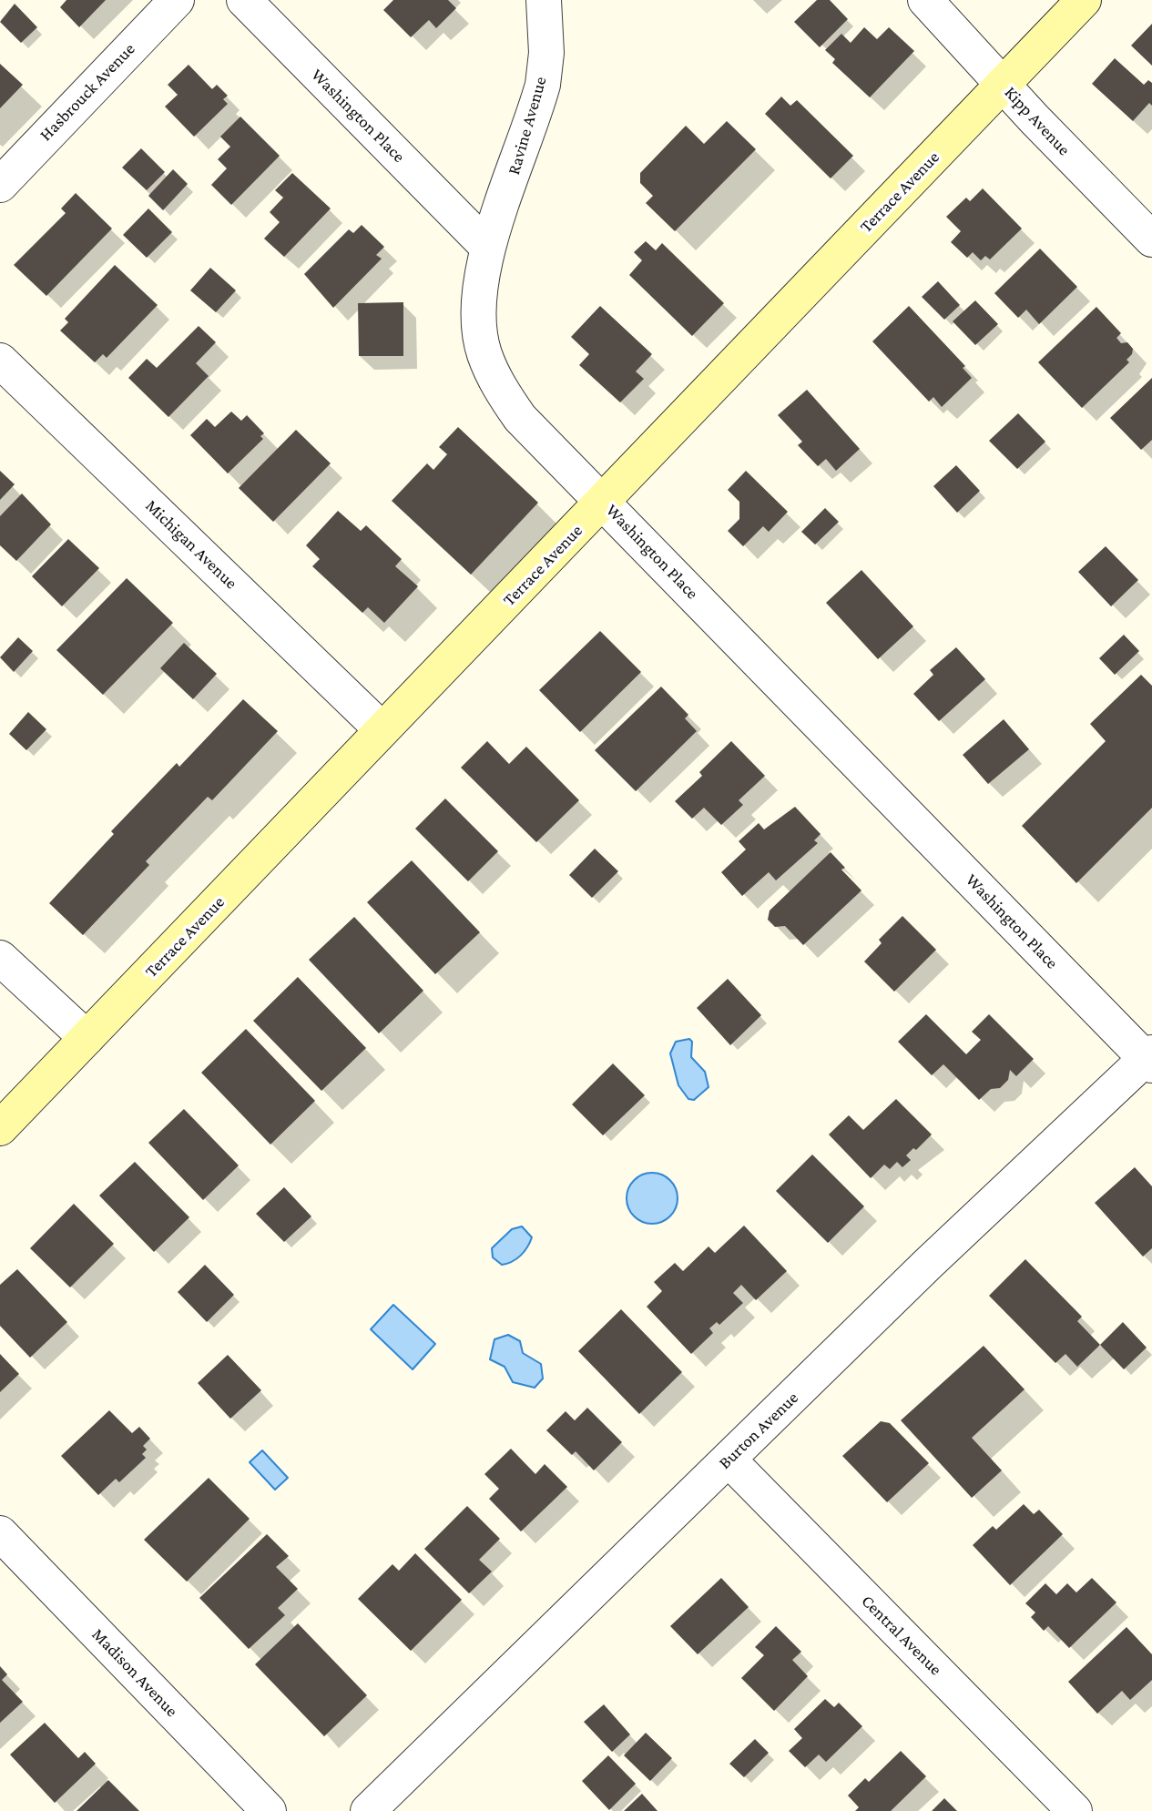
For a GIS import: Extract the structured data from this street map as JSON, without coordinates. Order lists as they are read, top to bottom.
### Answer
{
  "streets": {
    "main road": ["Terrace Avenue"],
    "street": [
      "Hasbrouck Avenue",
      "Washington Place",
      "Kipp Avenue",
      "Ravine Avenue",
      "Michigan Avenue",
      "Burton Avenue",
      "Central Avenue",
      "Madison Avenue"
    ]
  },
  "crossings": [
    ["Washington Place", "Ravine Avenue"],
    ["Washington Place", "Terrace Avenue"],
    ["Washington Place", "Burton Avenue"],
    ["Kipp Avenue", "Terrace Avenue"],
    ["Terrace Avenue", "Michigan Avenue"],
    ["Burton Avenue", "Central Avenue"]
  ]
}
